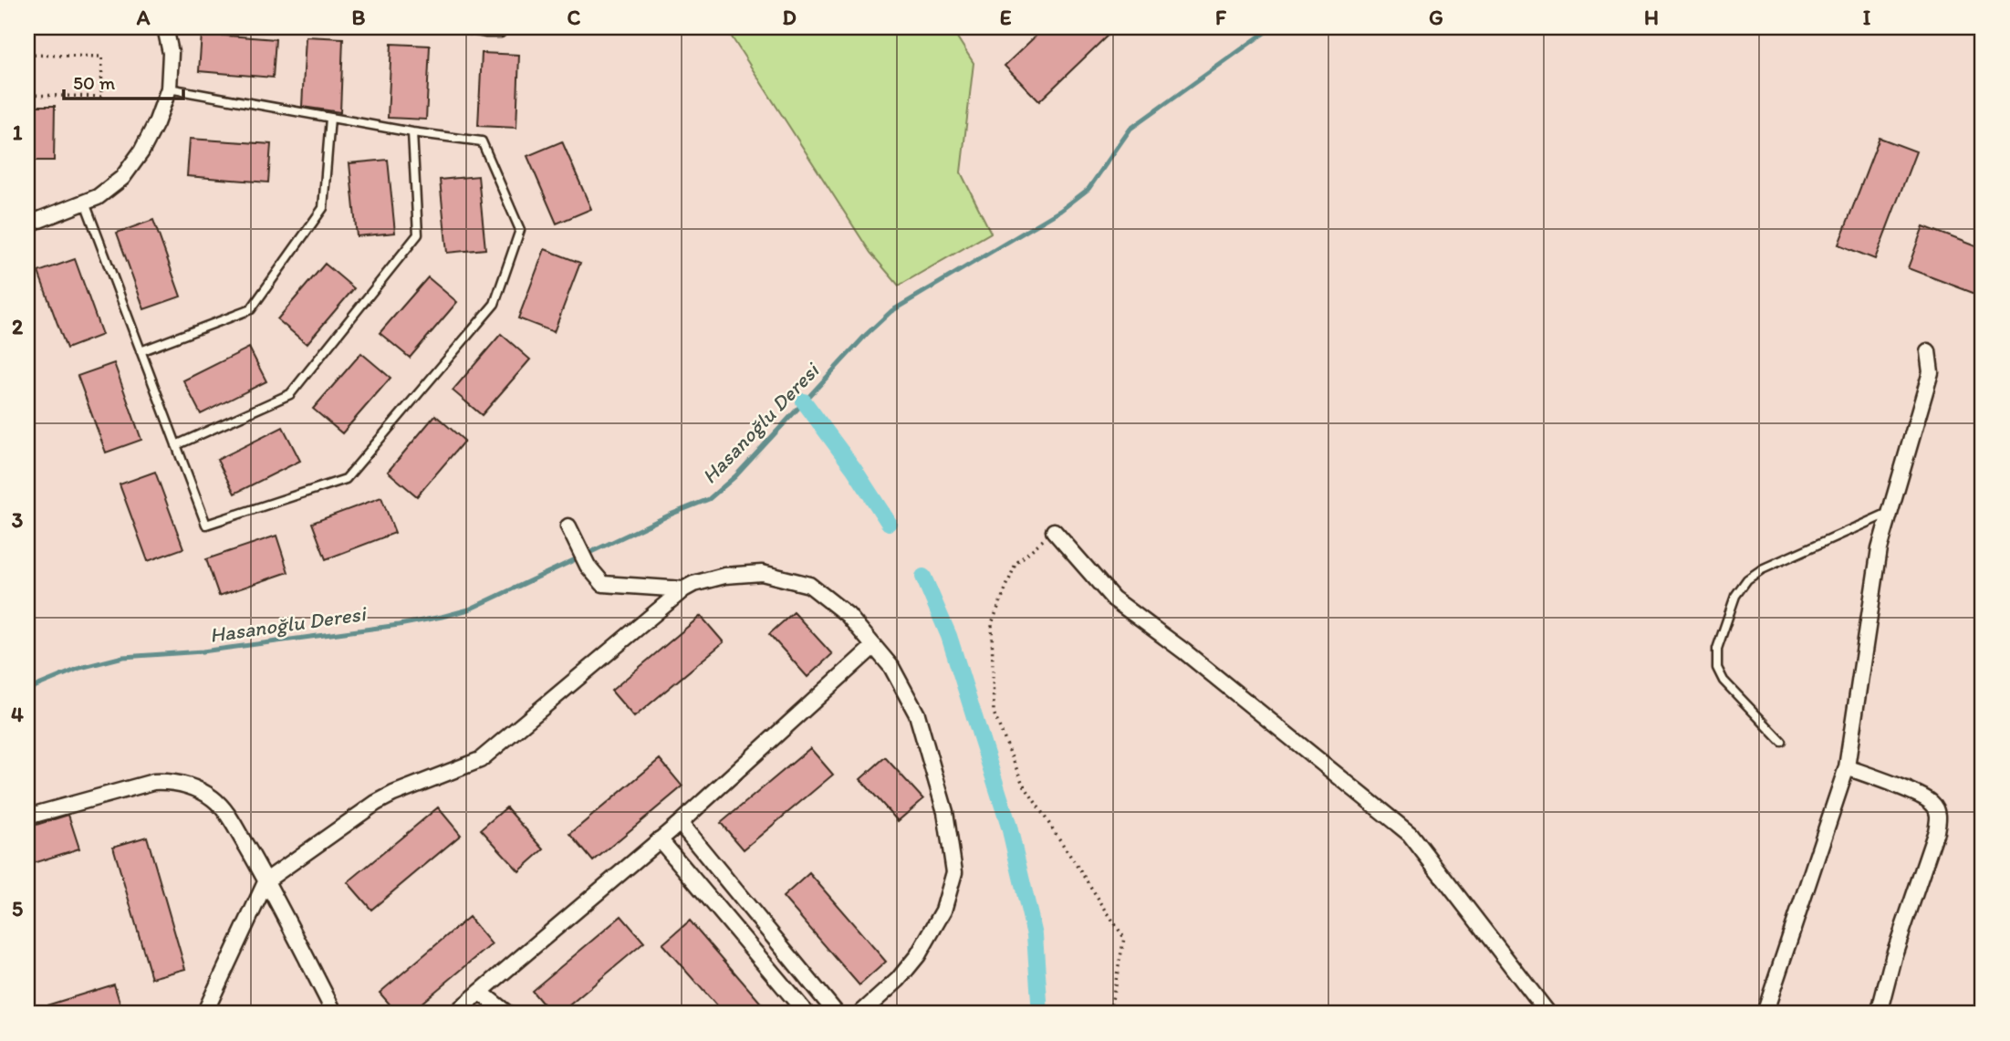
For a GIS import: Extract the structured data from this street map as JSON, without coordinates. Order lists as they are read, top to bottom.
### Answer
{
  "water": ["Hasanoğlu Deresi"],
  "scale_bar": "50 m",
  "grid": {
    "columns": [
      "A",
      "B",
      "C",
      "D",
      "E",
      "F",
      "G",
      "H",
      "I"
    ],
    "rows": [
      "1",
      "2",
      "3",
      "4",
      "5"
    ]
  }
}
